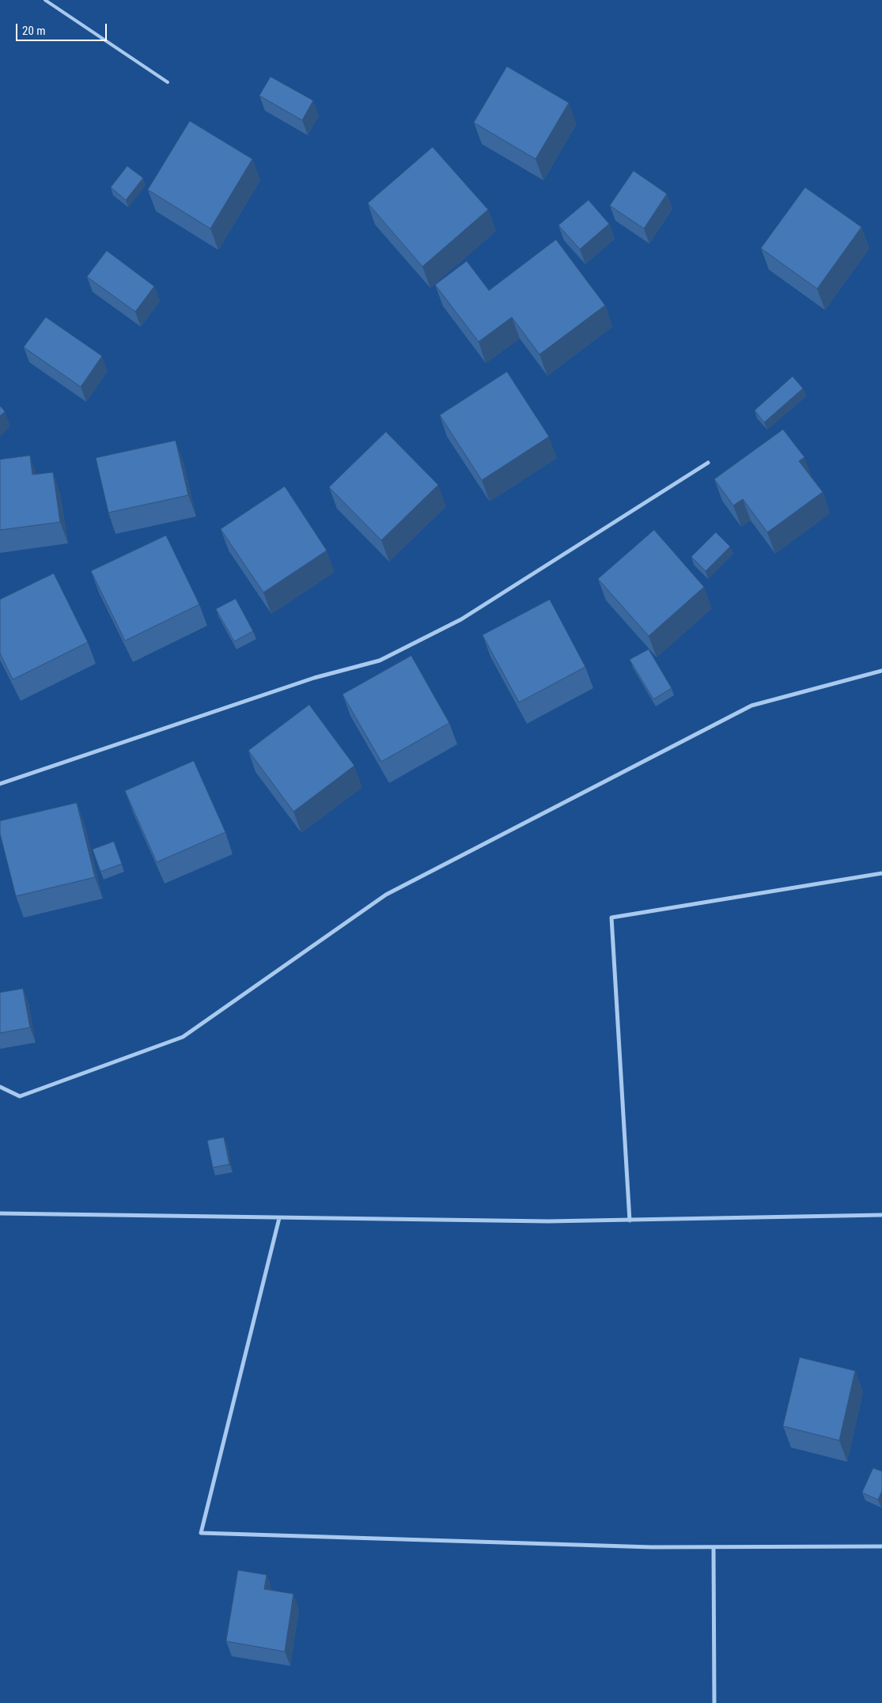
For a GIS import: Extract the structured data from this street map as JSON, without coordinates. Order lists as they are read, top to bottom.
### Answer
{
  "scale_bar": "20 m"
}
